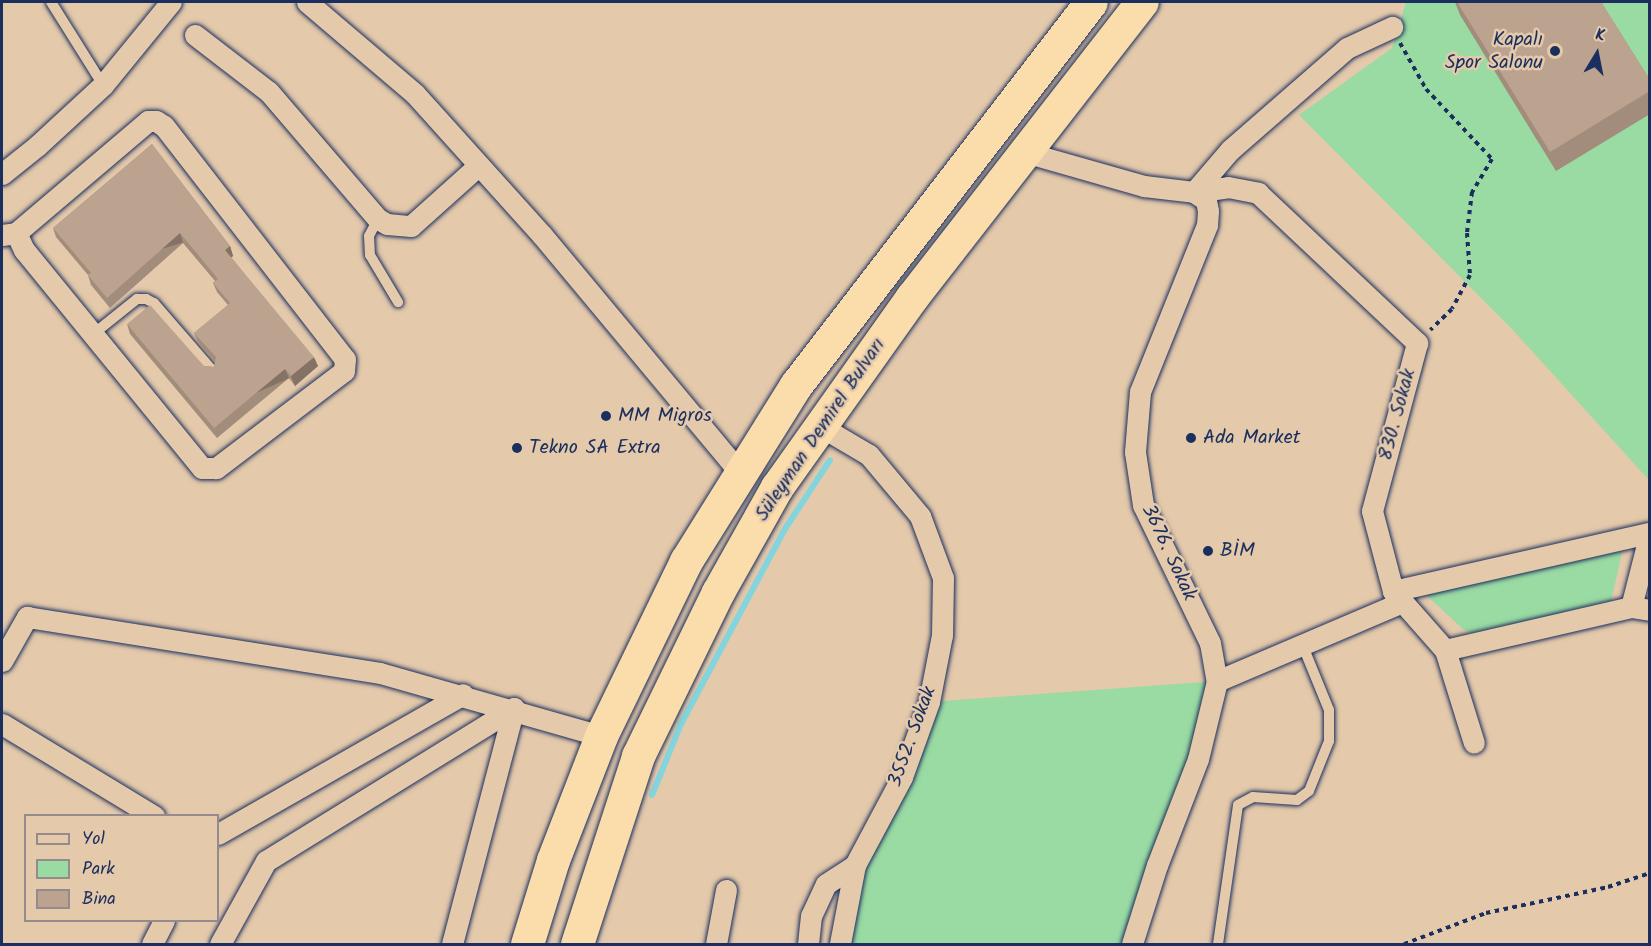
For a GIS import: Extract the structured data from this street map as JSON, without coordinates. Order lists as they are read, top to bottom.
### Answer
{
  "streets": {
    "highway": ["Süleyman Demirel Bulvarı"],
    "street": ["830. Sokak", "3676. Sokak", "3552. Sokak"]
  },
  "crossings": [
    ["830. Sokak", "3676. Sokak"],
    ["Süleyman Demirel Bulvarı", "3552. Sokak"]
  ],
  "places": [
    "Kapalı Spor Salonu",
    "MM Migros",
    "Ada Market",
    "Tekno SA Extra",
    "BİM"
  ],
  "legend": ["Yol", "Park", "Bina"],
  "north": "top"
}
